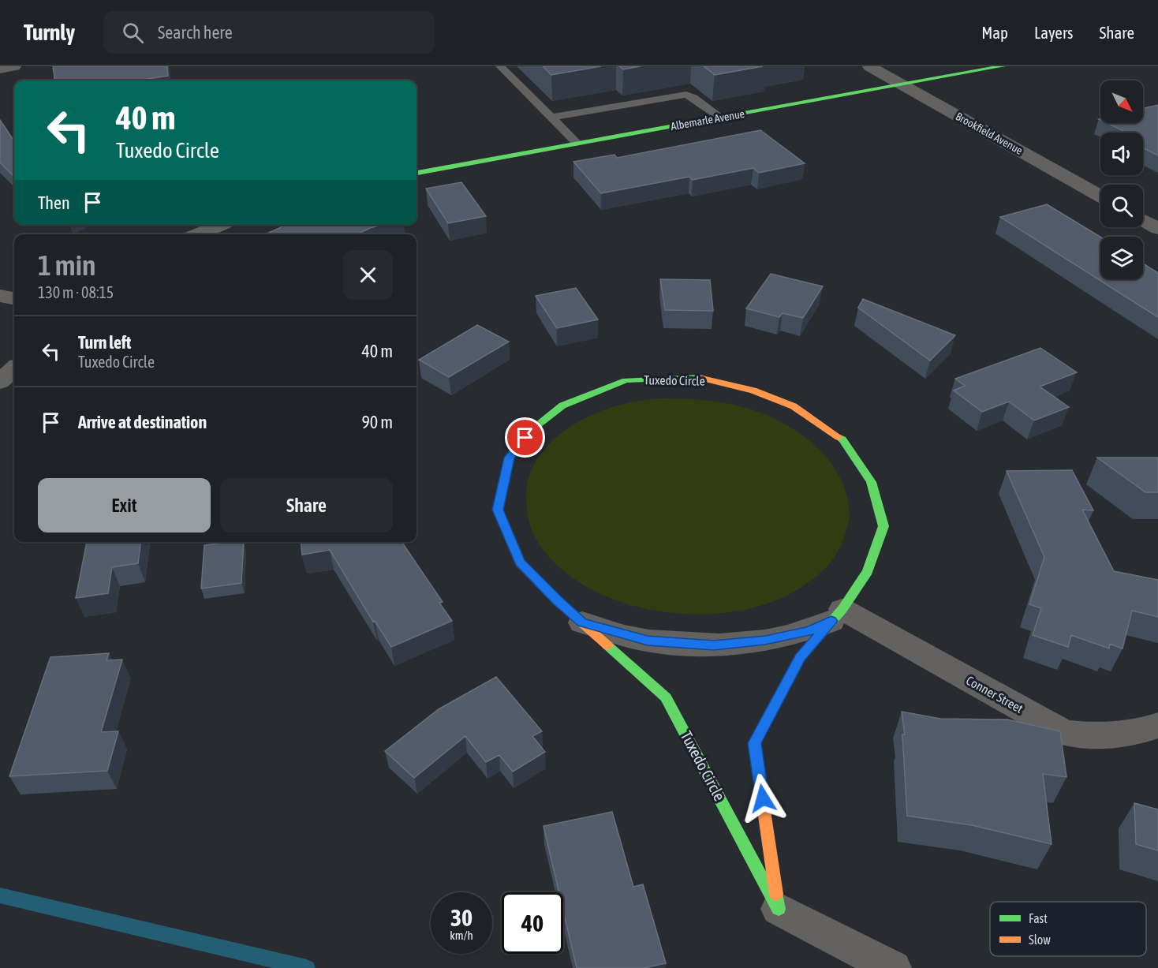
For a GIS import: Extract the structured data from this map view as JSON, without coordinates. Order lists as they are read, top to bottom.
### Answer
{
  "streets": {
    "street": [
      "Albemarle Avenue",
      "Brookfield Avenue",
      "Tuxedo Circle",
      "Conner Street"
    ]
  },
  "crossings": [
    ["Albemarle Avenue", "Brookfield Avenue"],
    ["Tuxedo Circle", "Conner Street"]
  ],
  "legend": ["Fast", "Slow"],
  "north": "bottom right",
  "page": {
    "header": "Turnly",
    "search": "Search here",
    "nav": ["Map", "Layers", "Share"],
    "turn": ["40 m", "Tuxedo Circle"],
    "then": "Then",
    "heading": ["1 min", "130 m · 08:15"],
    "list": [
      {
        "name": "Turn left",
        "note": "Tuxedo Circle",
        "value": "40 m"
      },
      {
        "name": "Arrive at destination",
        "value": "90 m"
      }
    ],
    "buttons": ["Exit", "Share"],
    "speed": "30 km/h",
    "limit": "40"
  }
}
